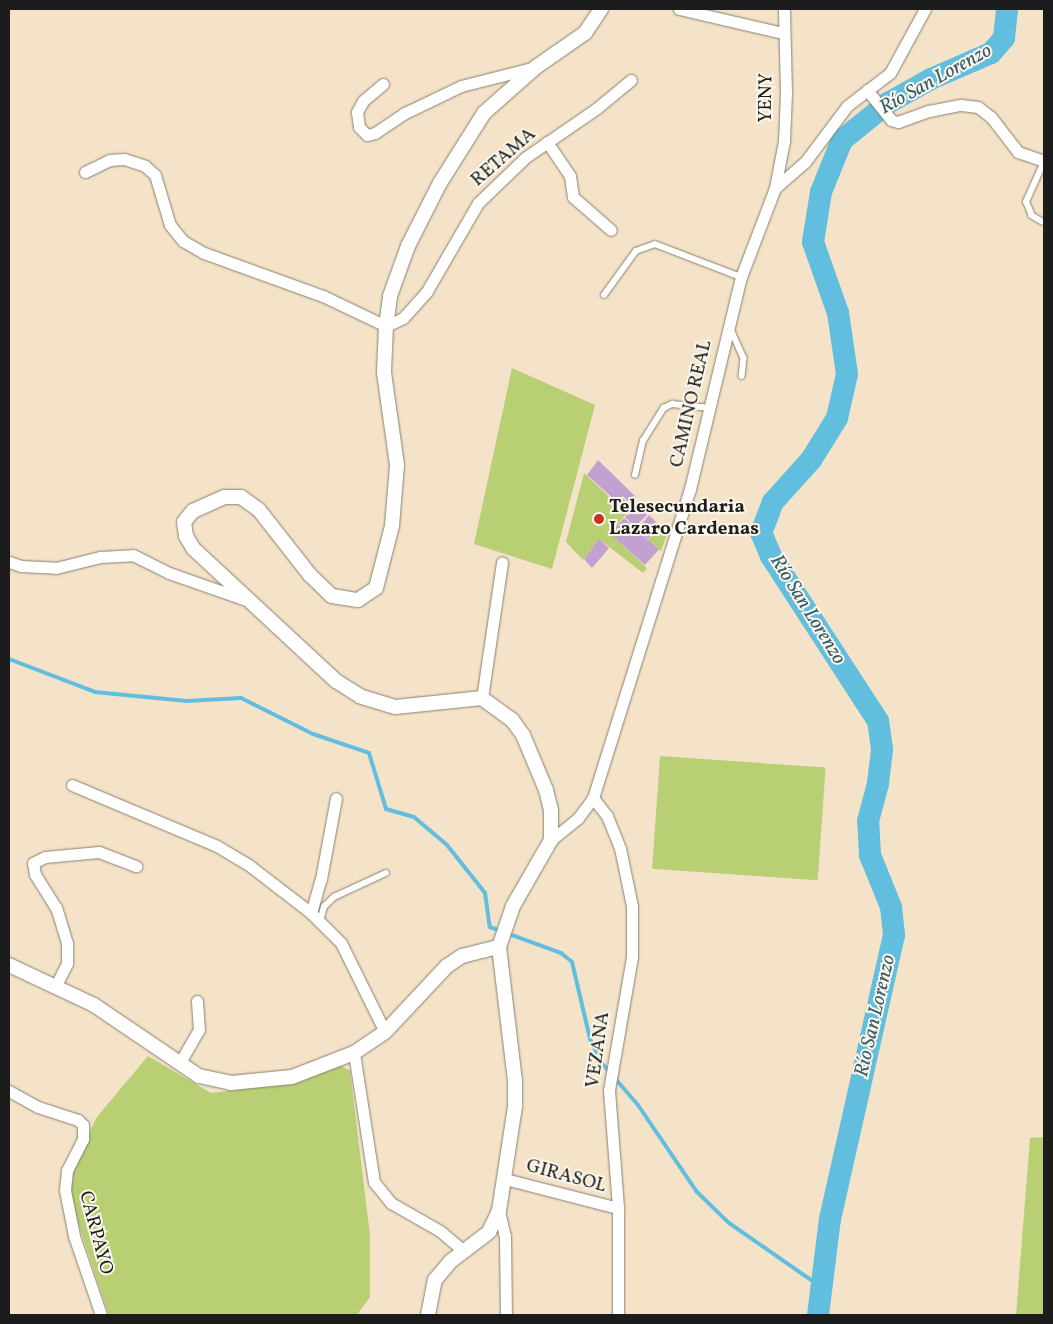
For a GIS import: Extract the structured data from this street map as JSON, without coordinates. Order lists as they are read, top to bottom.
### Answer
{
  "streets": {
    "street": [
      "YENY",
      "RETAMA",
      "CAMINO REAL",
      "VEZANA",
      "GIRASOL",
      "CARPAYO"
    ]
  },
  "crossings": [
    ["YENY", "CAMINO REAL"],
    ["CAMINO REAL", "VEZANA"],
    ["VEZANA", "GIRASOL"]
  ],
  "water": ["Río San Lorenzo"],
  "places": ["Telesecundaria Lazaro Cardenas"]
}
